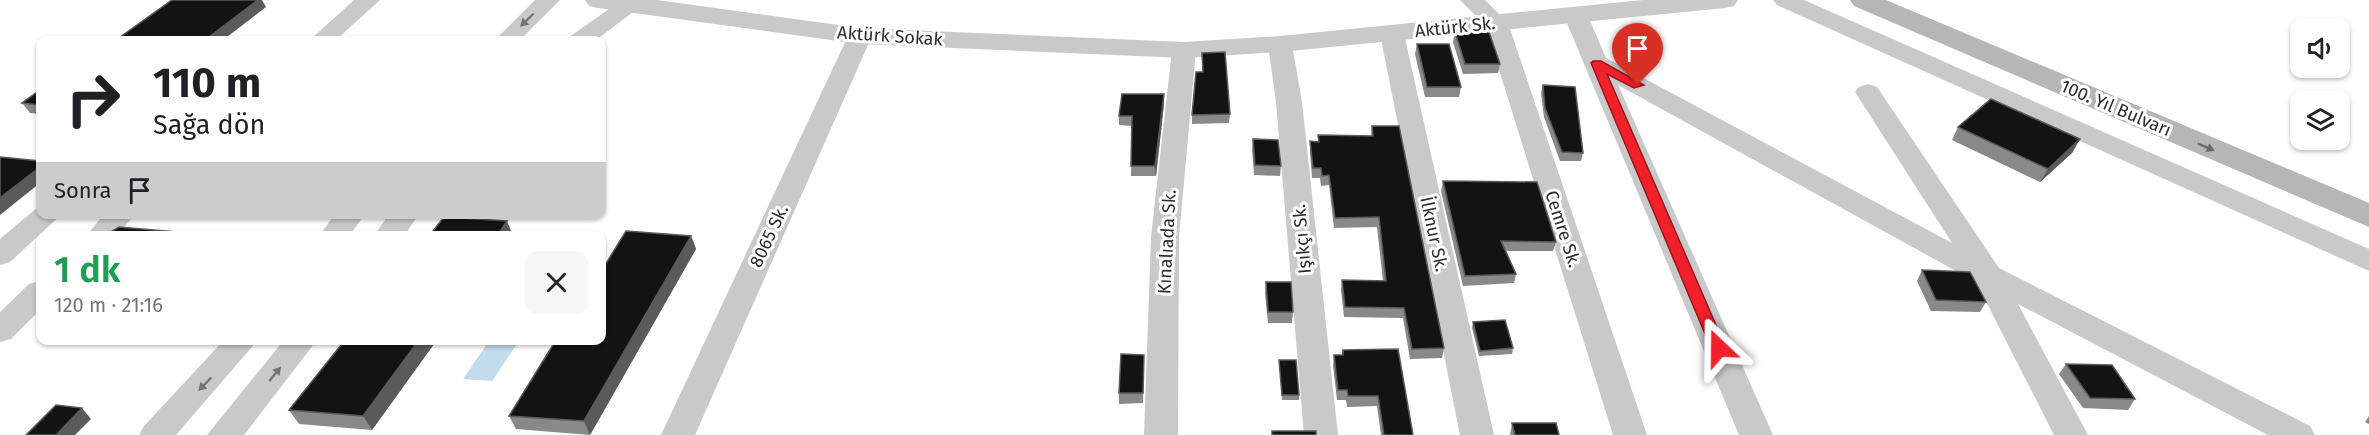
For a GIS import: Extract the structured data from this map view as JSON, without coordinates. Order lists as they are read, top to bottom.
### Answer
{
  "streets": {
    "main road": ["100. Yıl Bulvarı"],
    "street": [
      "Aktürk Sk.",
      "Aktürk Sokak",
      "Cemre Sk.",
      "İlknur Sk.",
      "8065 Sk.",
      "Işıkçı Sk.",
      "Kınalıada Sk."
    ]
  },
  "crossings": [
    ["Aktürk Sk.", "Aktürk Sokak"],
    ["Aktürk Sk.", "Cemre Sk."],
    ["Aktürk Sk.", "İlknur Sk."],
    ["Aktürk Sk.", "Işıkçı Sk."],
    ["Aktürk Sk.", "Kınalıada Sk."],
    ["Aktürk Sokak", "8065 Sk."],
    ["Aktürk Sokak", "Kınalıada Sk."]
  ],
  "page": {
    "turn": ["110 m", "Sağa dön"],
    "then": "Sonra",
    "heading": ["1 dk", "120 m · 21:16"]
  }
}
